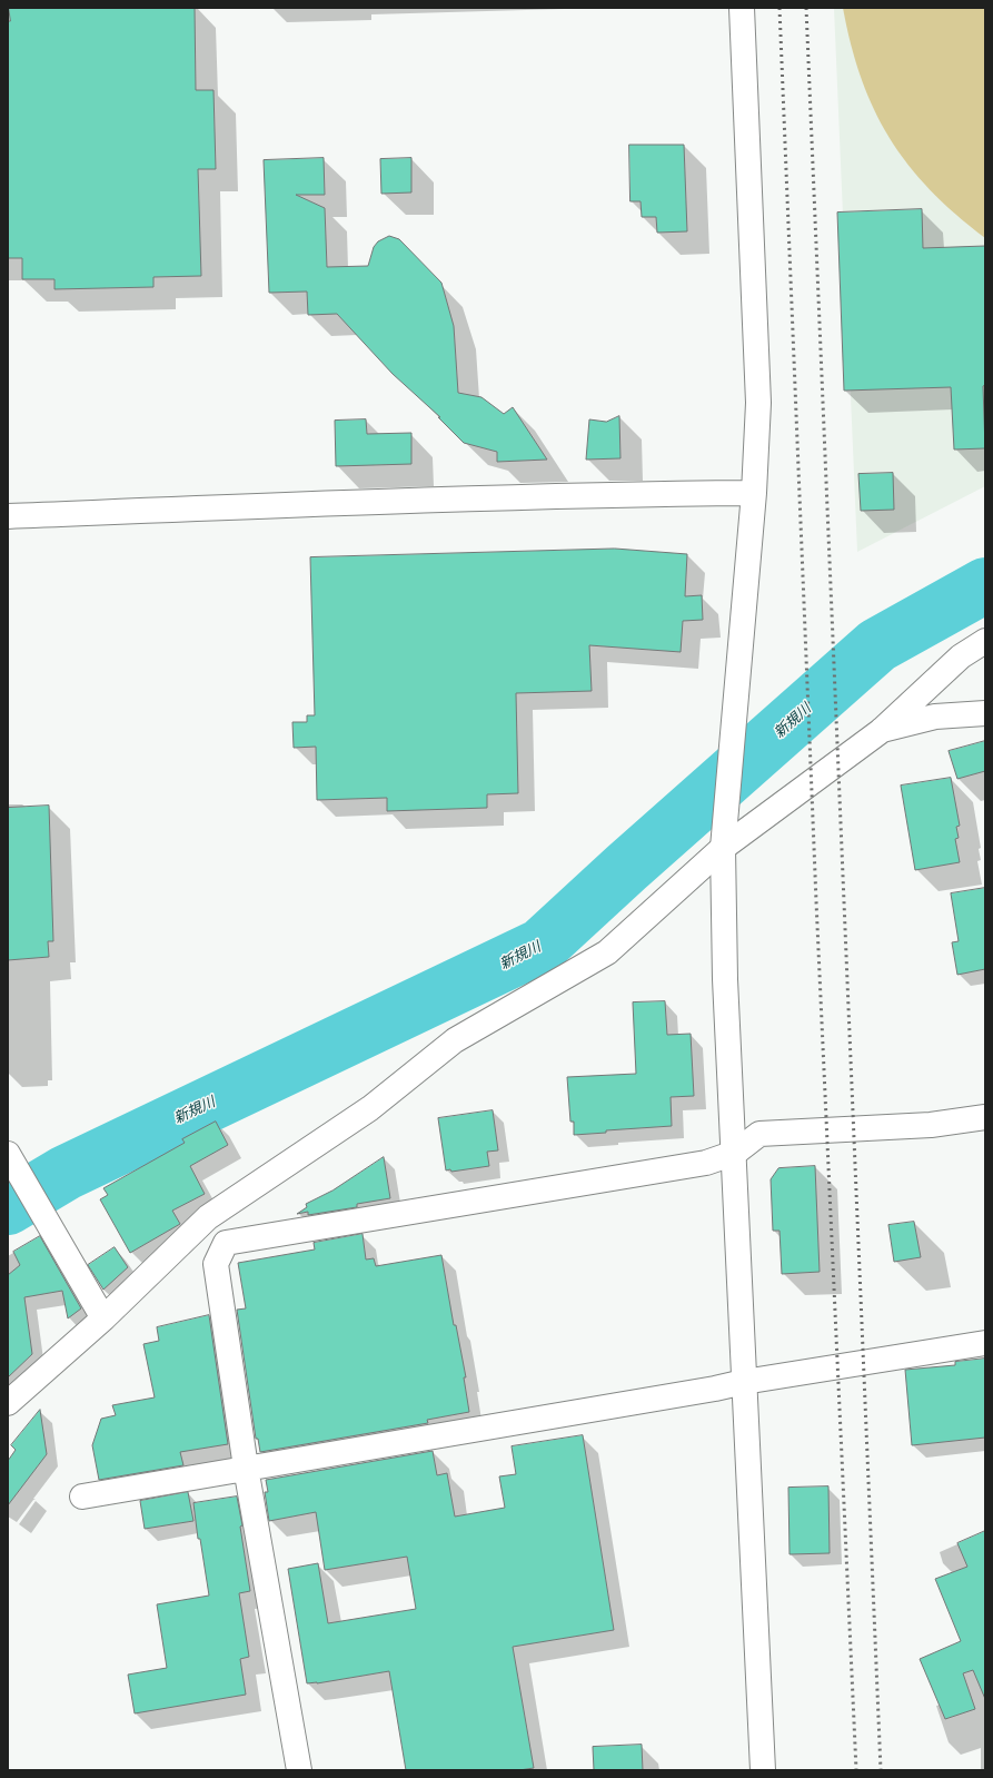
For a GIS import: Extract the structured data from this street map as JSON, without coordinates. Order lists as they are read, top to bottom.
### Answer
{
  "water": ["新規川"]
}
